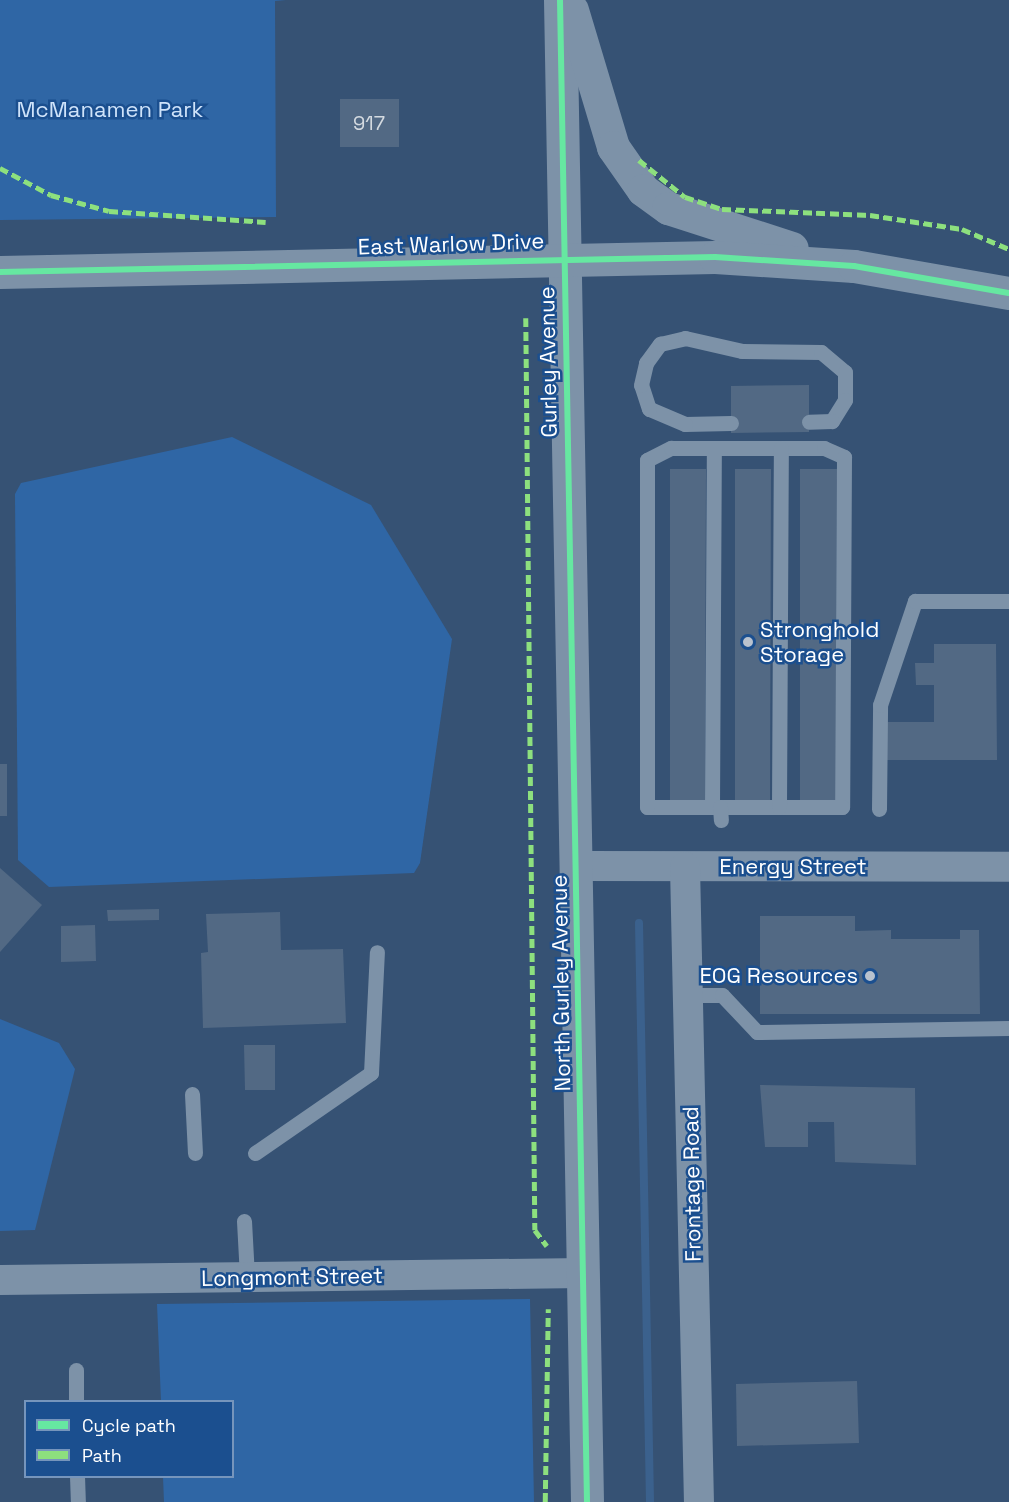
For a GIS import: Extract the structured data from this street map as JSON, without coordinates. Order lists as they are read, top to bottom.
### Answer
{
  "streets": {
    "street": [
      "East Warlow Drive",
      "Gurley Avenue",
      "Energy Street",
      "North Gurley Avenue",
      "Frontage Road",
      "Longmont Street"
    ]
  },
  "crossings": [
    ["East Warlow Drive", "Gurley Avenue"],
    ["Gurley Avenue", "North Gurley Avenue"],
    ["Energy Street", "North Gurley Avenue"],
    ["Energy Street", "Frontage Road"],
    ["North Gurley Avenue", "Longmont Street"]
  ],
  "parks": ["McManamen Park"],
  "places": ["Stronghold Storage", "EOG Resources"],
  "house_numbers": ["917"],
  "legend": ["Cycle path", "Path"]
}
